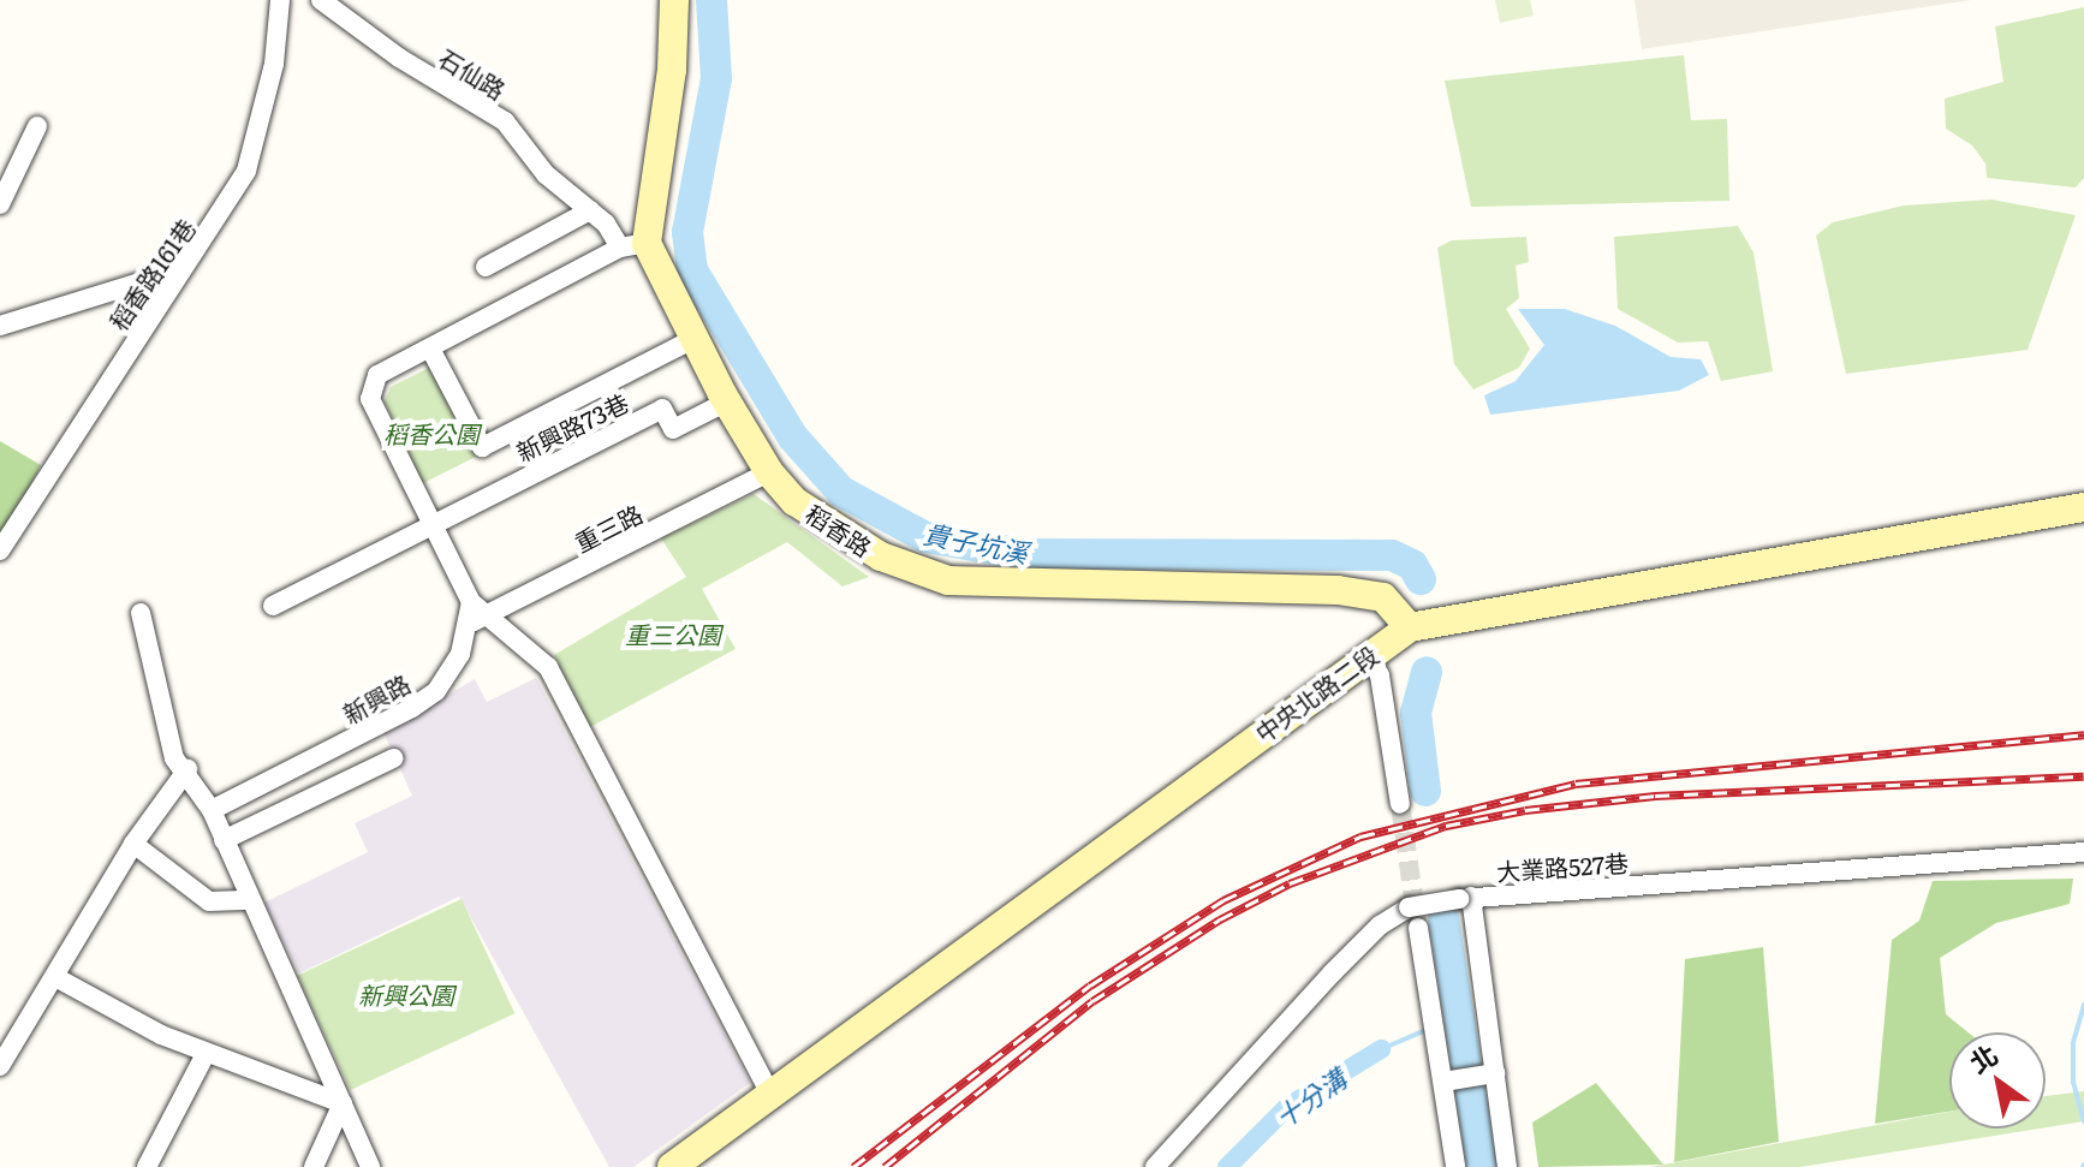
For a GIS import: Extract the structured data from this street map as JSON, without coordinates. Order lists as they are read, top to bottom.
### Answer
{
  "streets": {
    "street": [
      "石仙路",
      "稻香路161巷",
      "新興路73巷",
      "重三路",
      "稻香路",
      "中央北路二段",
      "新興路",
      "大業路527巷"
    ]
  },
  "crossings": [
    ["石仙路", "稻香路"],
    ["新興路73巷", "稻香路"],
    ["重三路", "稻香路"],
    ["重三路", "新興路"],
    ["稻香路", "中央北路二段"]
  ],
  "water": ["貴子坑溪", "十分溝"],
  "parks": ["稻香公園", "重三公園", "新興公園"],
  "north": "top left"
}
